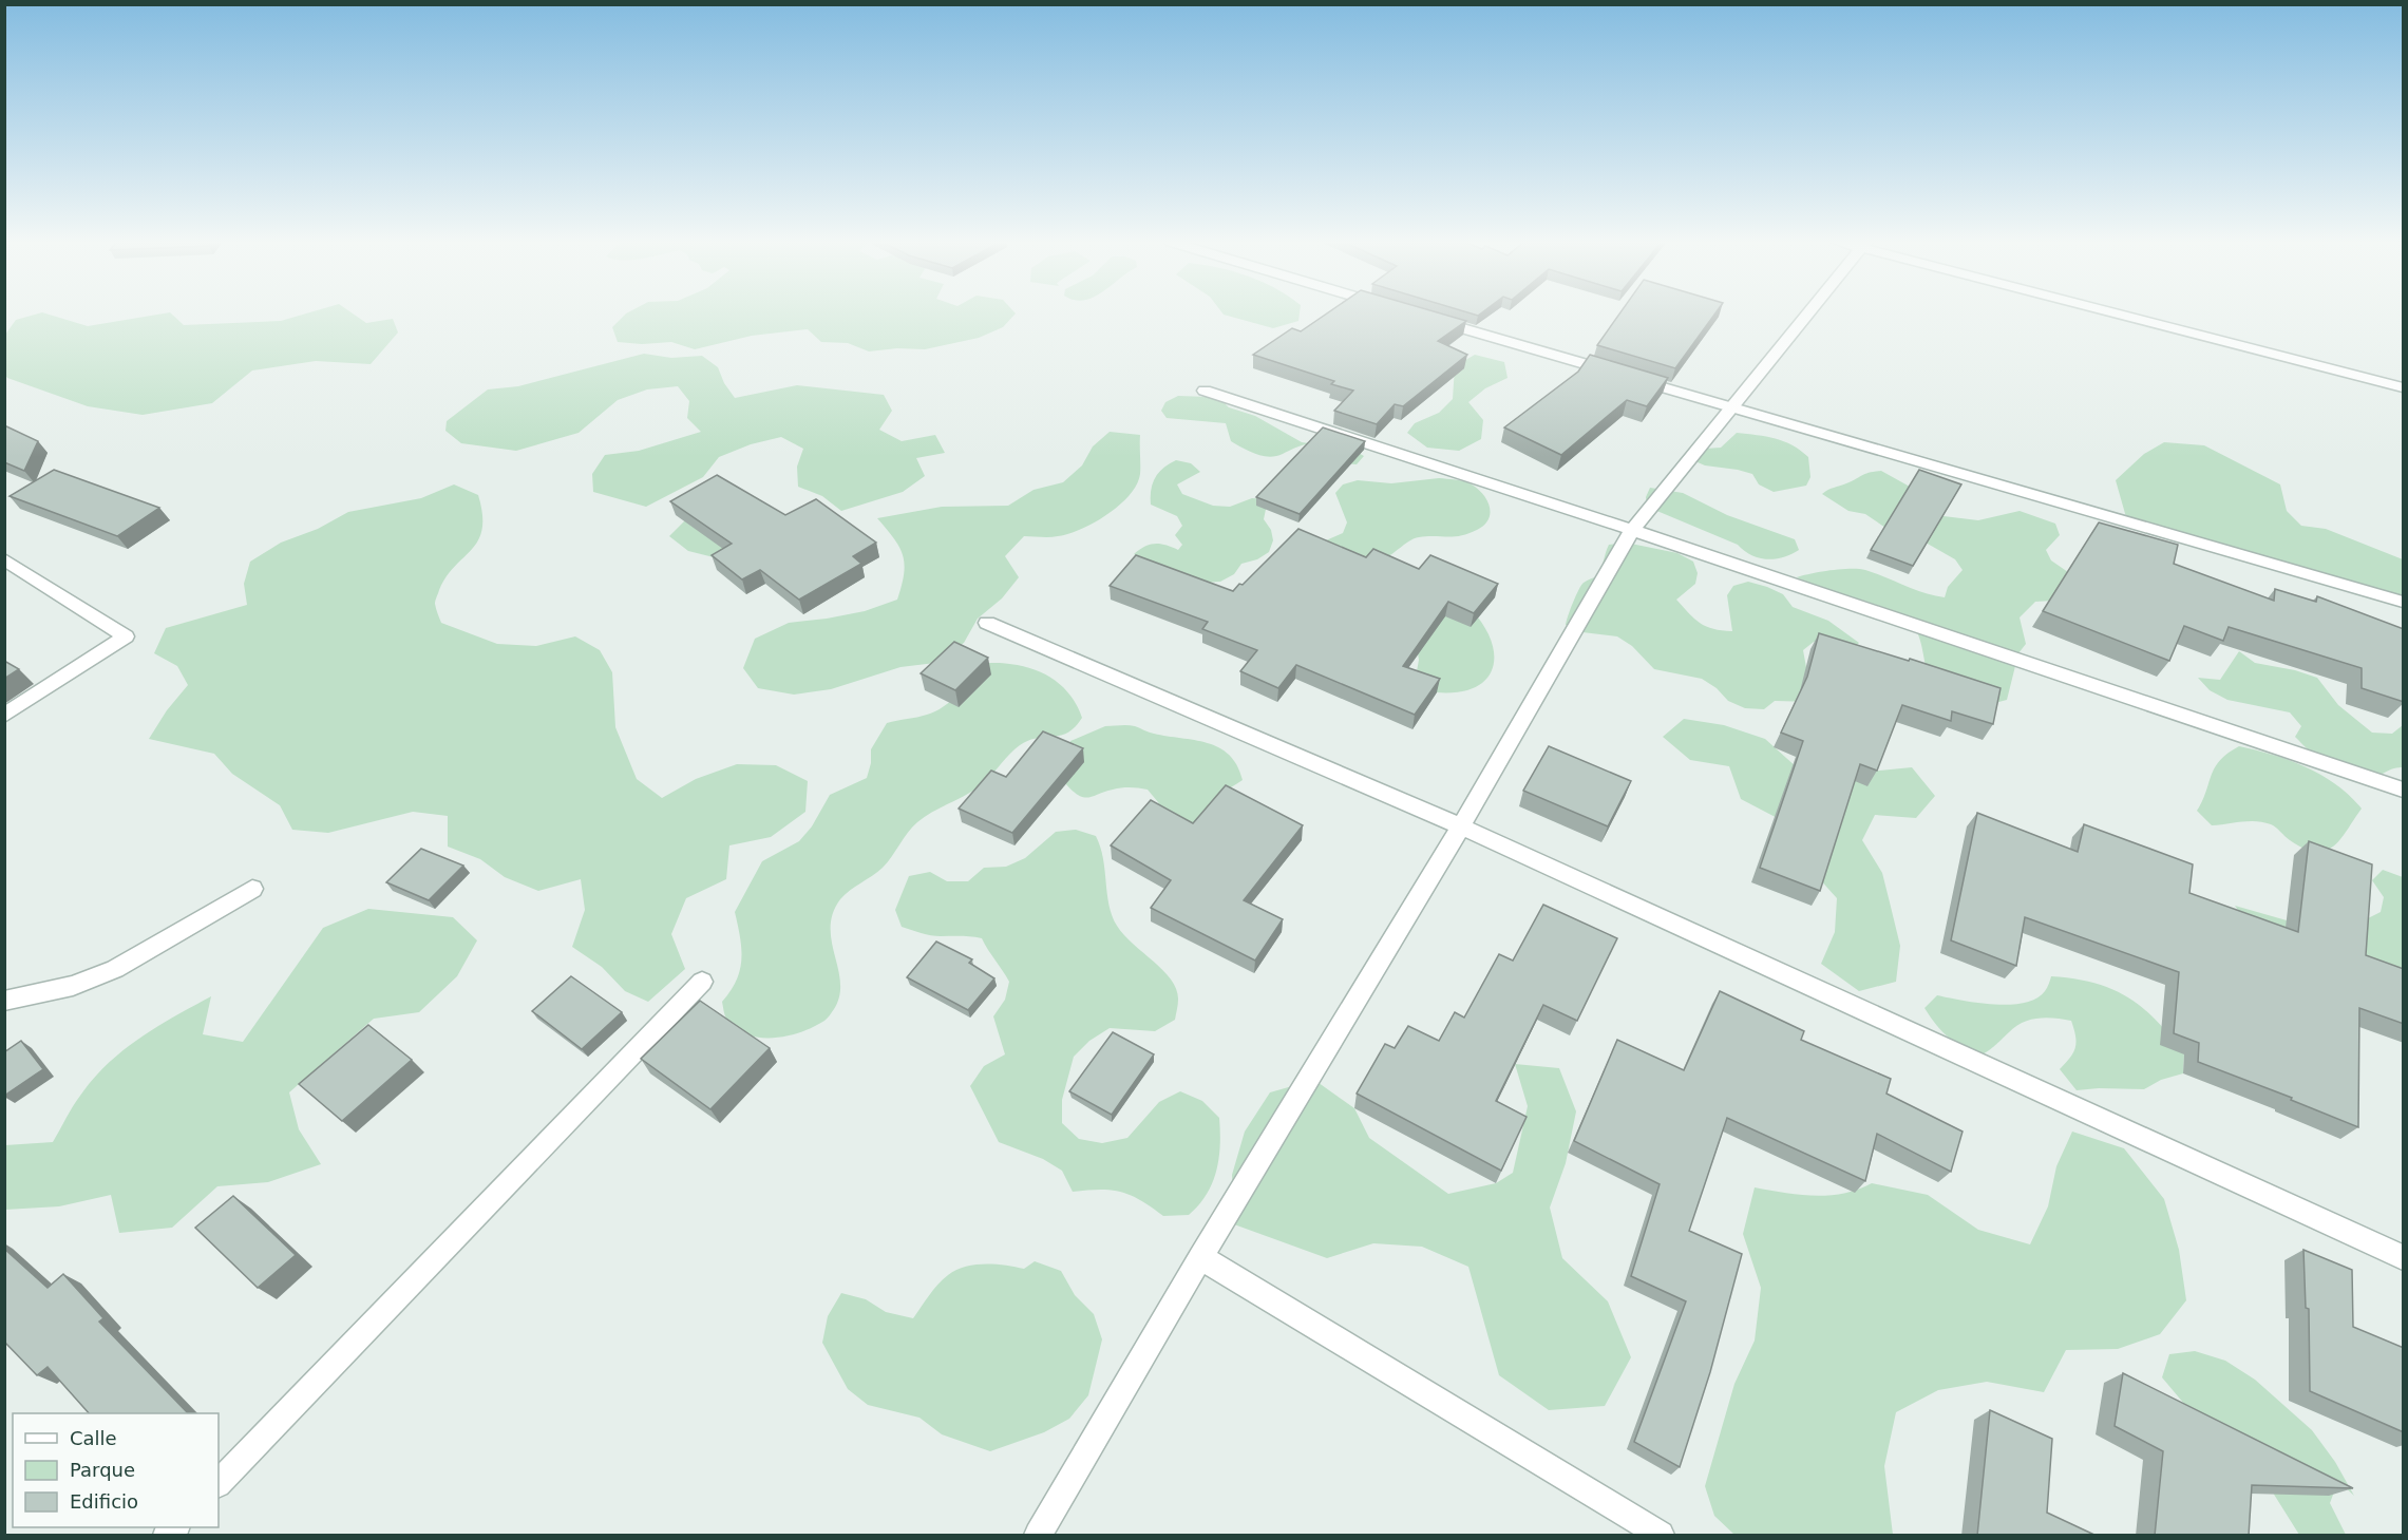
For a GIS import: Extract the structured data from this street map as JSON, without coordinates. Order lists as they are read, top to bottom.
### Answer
{
  "legend": ["Calle", "Parque", "Edificio"]
}
